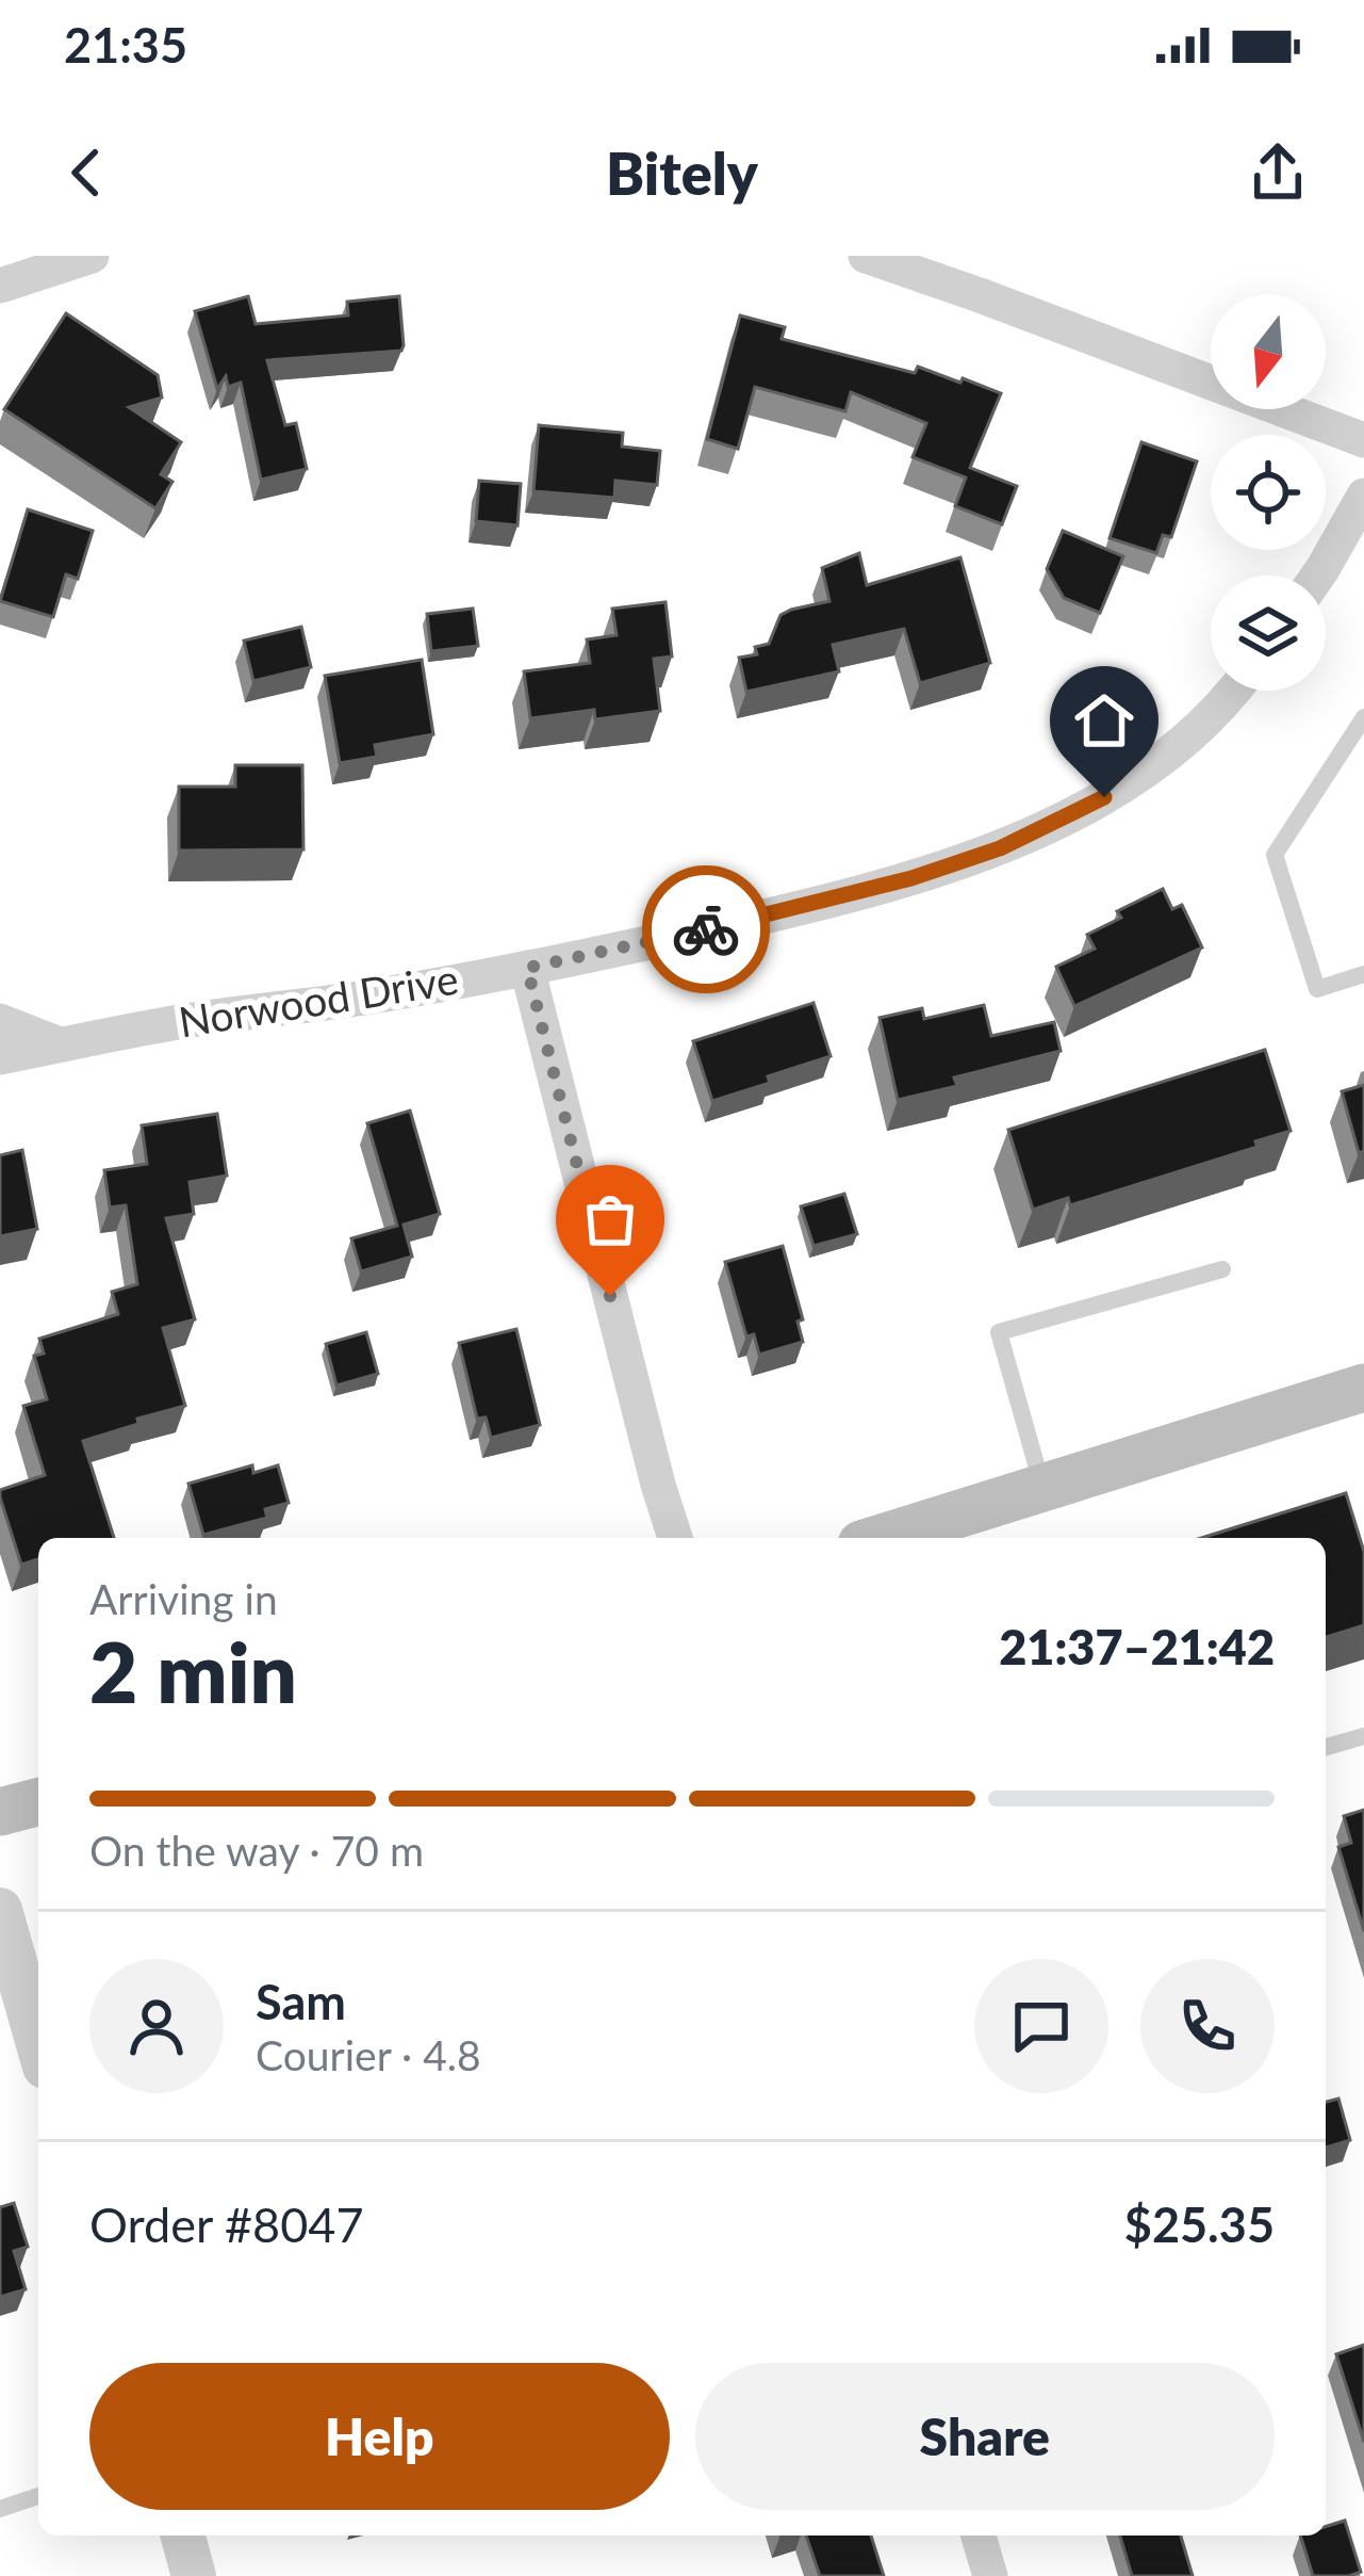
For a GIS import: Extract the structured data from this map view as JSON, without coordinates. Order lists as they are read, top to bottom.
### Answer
{
  "streets": {
    "street": ["Norwood Drive"]
  },
  "north": "bottom",
  "page": {
    "status": "21:35",
    "header": "Bitely",
    "heading": ["2 min", "Arriving in", "21:37–21:42"],
    "panel": [
      "Sam",
      "Courier · 4.8",
      "Order #8047",
      "$25.35"
    ],
    "bar": "On the way · 70 m",
    "buttons": ["Help", "Share"]
  }
}
